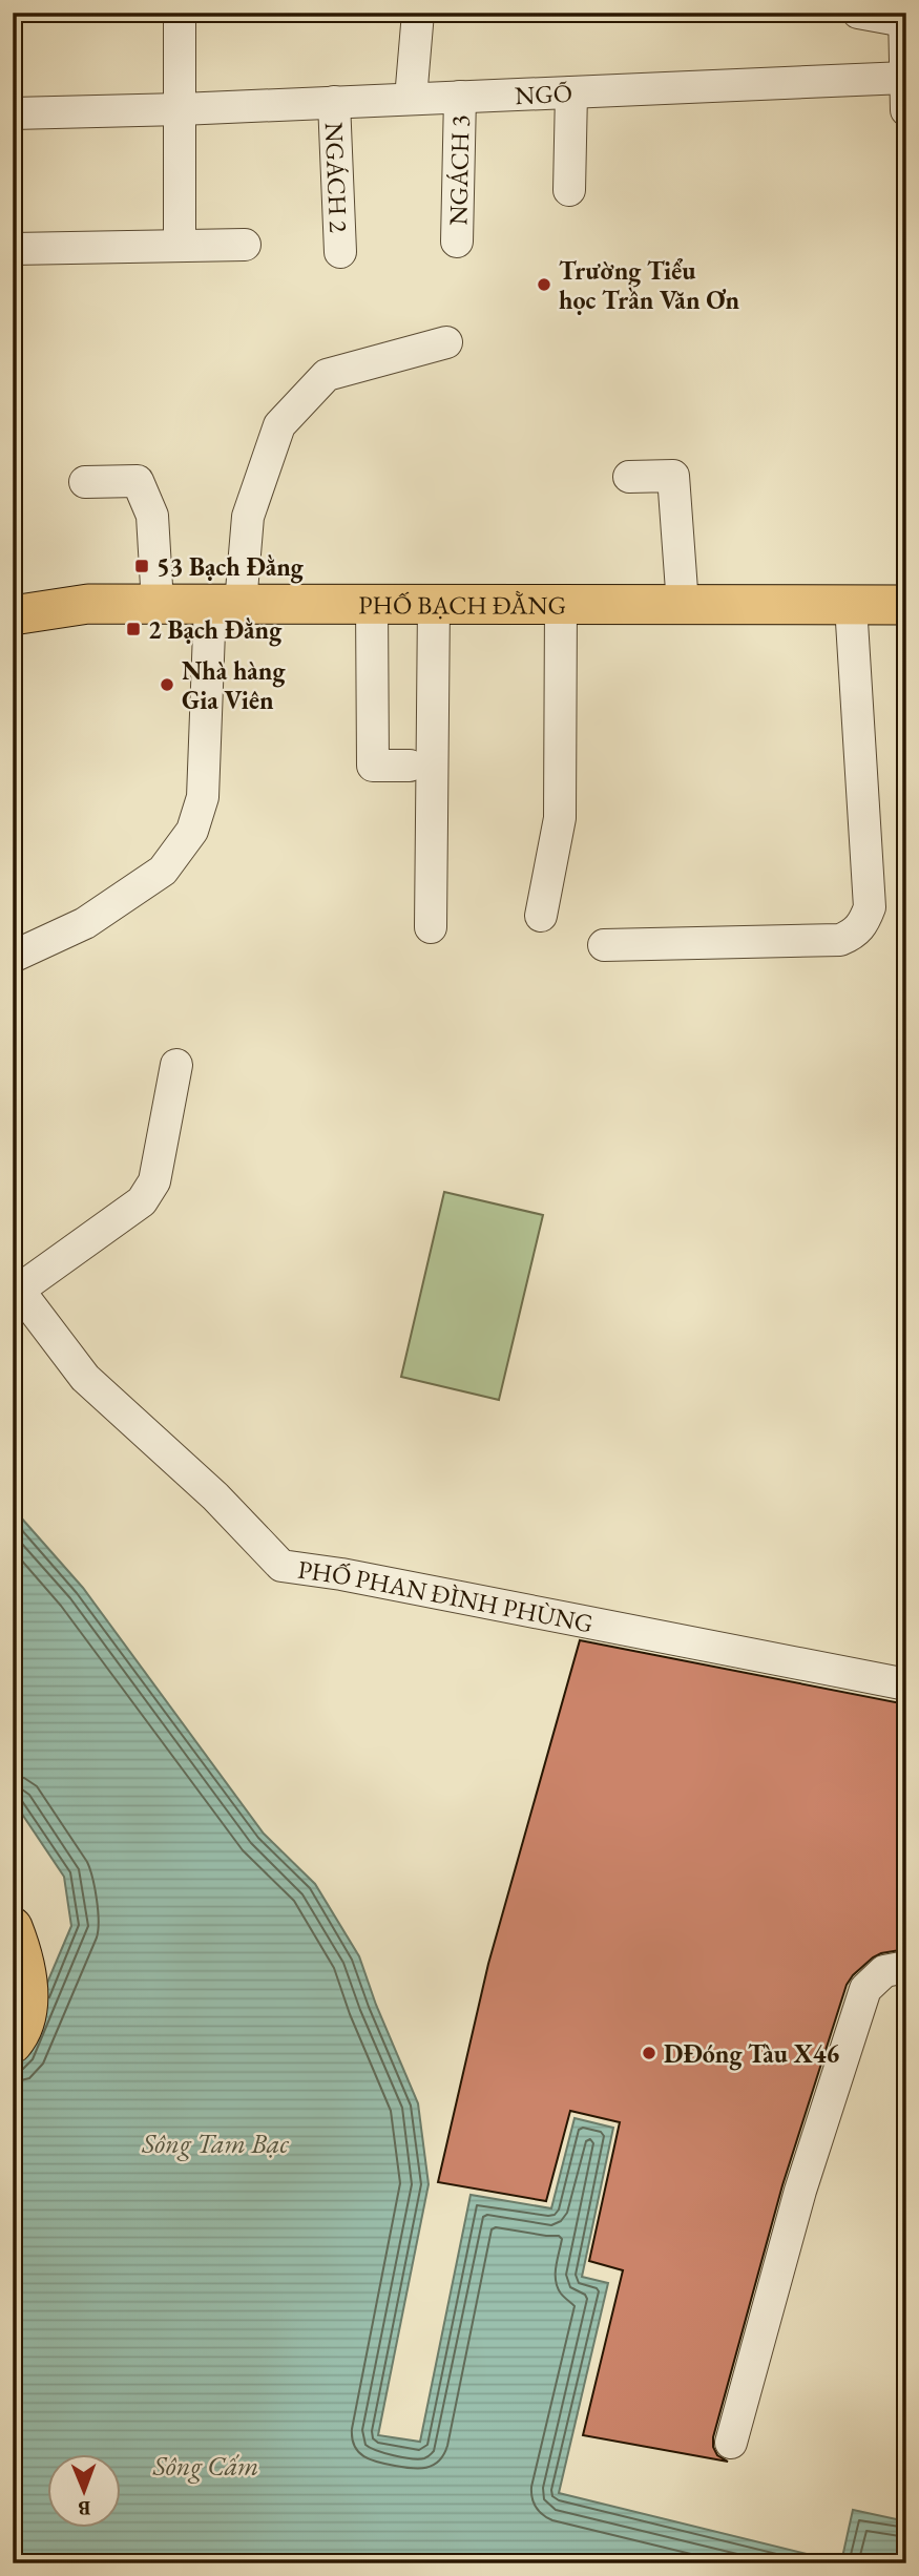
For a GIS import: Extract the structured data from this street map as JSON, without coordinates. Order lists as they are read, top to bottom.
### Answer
{
  "streets": {
    "main road": ["PHỐ BẠCH ĐẰNG"],
    "street": [
      "NGÕ",
      "NGÁCH 3",
      "NGÁCH 2",
      "PHỐ PHAN ĐÌNH PHÙNG"
    ]
  },
  "crossings": [
    ["NGÕ", "NGÁCH 3"],
    ["NGÕ", "NGÁCH 2"]
  ],
  "water": ["Sông Tam Bạc", "Sông Cấm"],
  "places": {
    "other": ["Trường Tiểu học Trần Văn Ơn", "Nhà hàng Gia Viên", "DĐóng Tàu X46"],
    "transit": ["53 Bạch Đằng", "2 Bạch Đằng"]
  },
  "north": "bottom"
}
